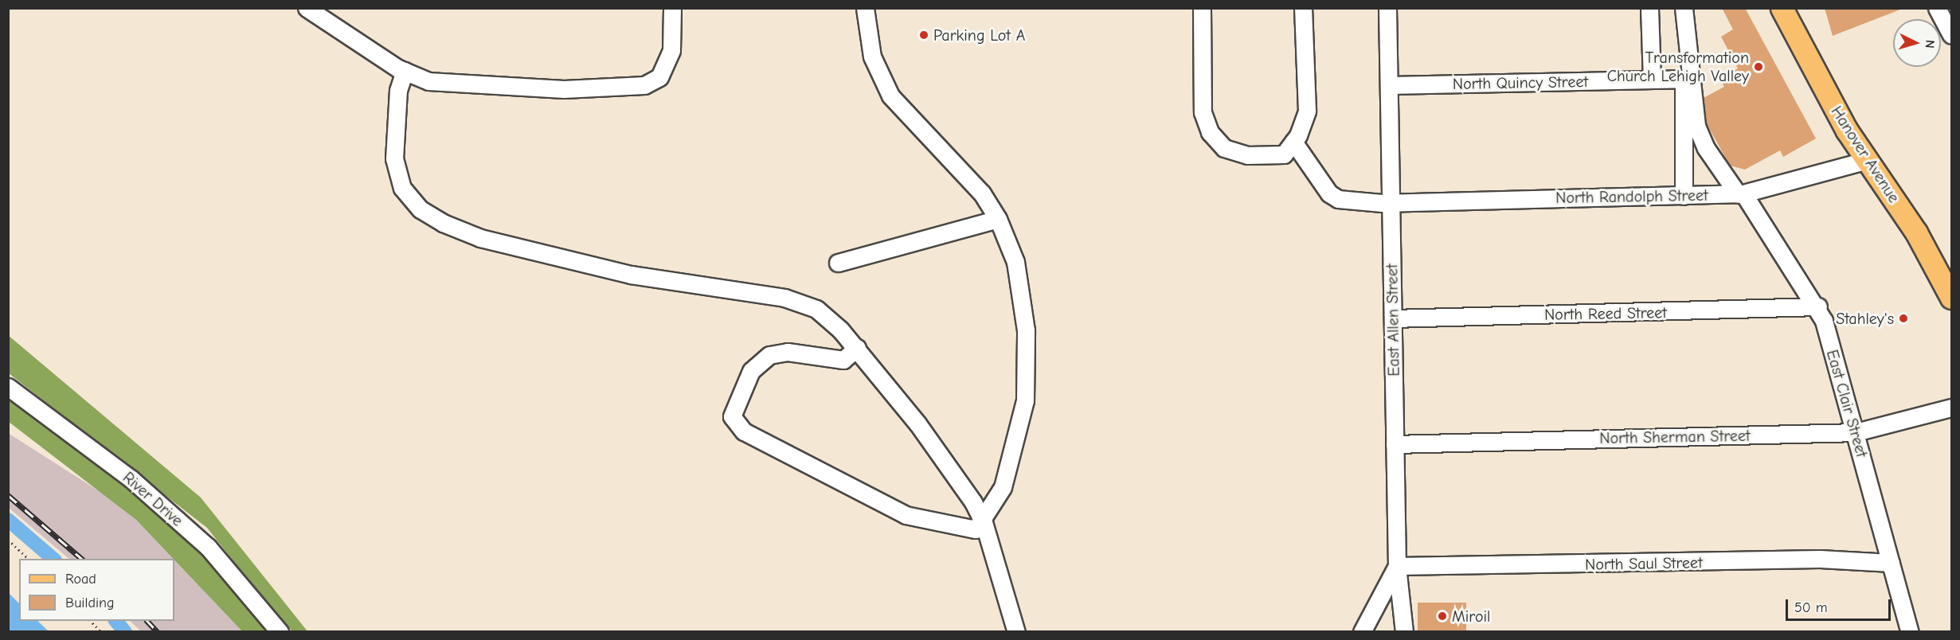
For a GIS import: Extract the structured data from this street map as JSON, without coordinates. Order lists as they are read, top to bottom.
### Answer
{
  "streets": {
    "main road": ["Hanover Avenue"],
    "street": [
      "North Quincy Street",
      "North Randolph Street",
      "North Reed Street",
      "East Allen Street",
      "East Clair Street",
      "North Sherman Street",
      "River Drive",
      "North Saul Street"
    ]
  },
  "crossings": [
    ["North Quincy Street", "East Allen Street"],
    ["Hanover Avenue", "North Randolph Street"],
    ["North Randolph Street", "East Allen Street"],
    ["North Randolph Street", "East Clair Street"],
    ["North Reed Street", "East Allen Street"],
    ["North Reed Street", "East Clair Street"],
    ["East Allen Street", "North Sherman Street"],
    ["East Allen Street", "North Saul Street"],
    ["East Clair Street", "North Sherman Street"],
    ["East Clair Street", "North Saul Street"]
  ],
  "places": [
    "Parking Lot A",
    "Transformation Church Lehigh Valley",
    "Stahley's",
    "Miroil"
  ],
  "legend": ["Road", "Building"],
  "scale_bar": "50 m",
  "north": "right"
}
